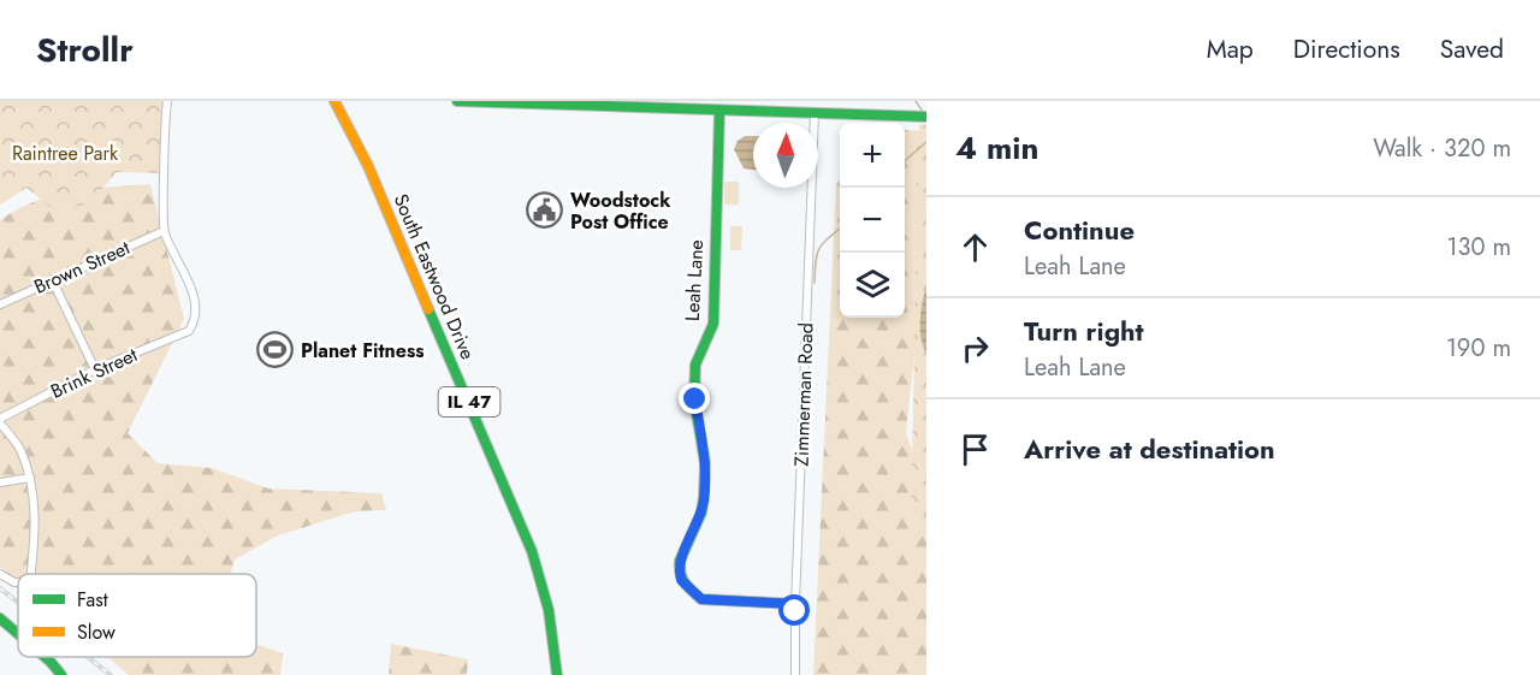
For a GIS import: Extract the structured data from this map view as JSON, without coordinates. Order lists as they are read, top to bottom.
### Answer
{
  "streets": {
    "street": [
      "Brown Street",
      "South Eastwood Drive",
      "Leah Lane",
      "Brink Street",
      "Zimmerman Road",
      "IL 47"
    ]
  },
  "crossings": [
    ["Brown Street", "Brink Street"],
    ["Leah Lane", "Zimmerman Road"]
  ],
  "parks": ["Raintree Park"],
  "places": {
    "public building": ["Woodstock Post Office"],
    "sports": ["Planet Fitness"]
  },
  "legend": ["Fast", "Slow"],
  "north": "top",
  "page": {
    "header": "Strollr",
    "nav": ["Map", "Directions", "Saved"],
    "heading": ["4 min", "Walk · 320 m"],
    "map_buttons": ["+", "−"],
    "list": [
      ["Continue", "Leah Lane", "130 m"],
      ["Turn right", "Leah Lane", "190 m"],
      "Arrive at destination"
    ]
  }
}
